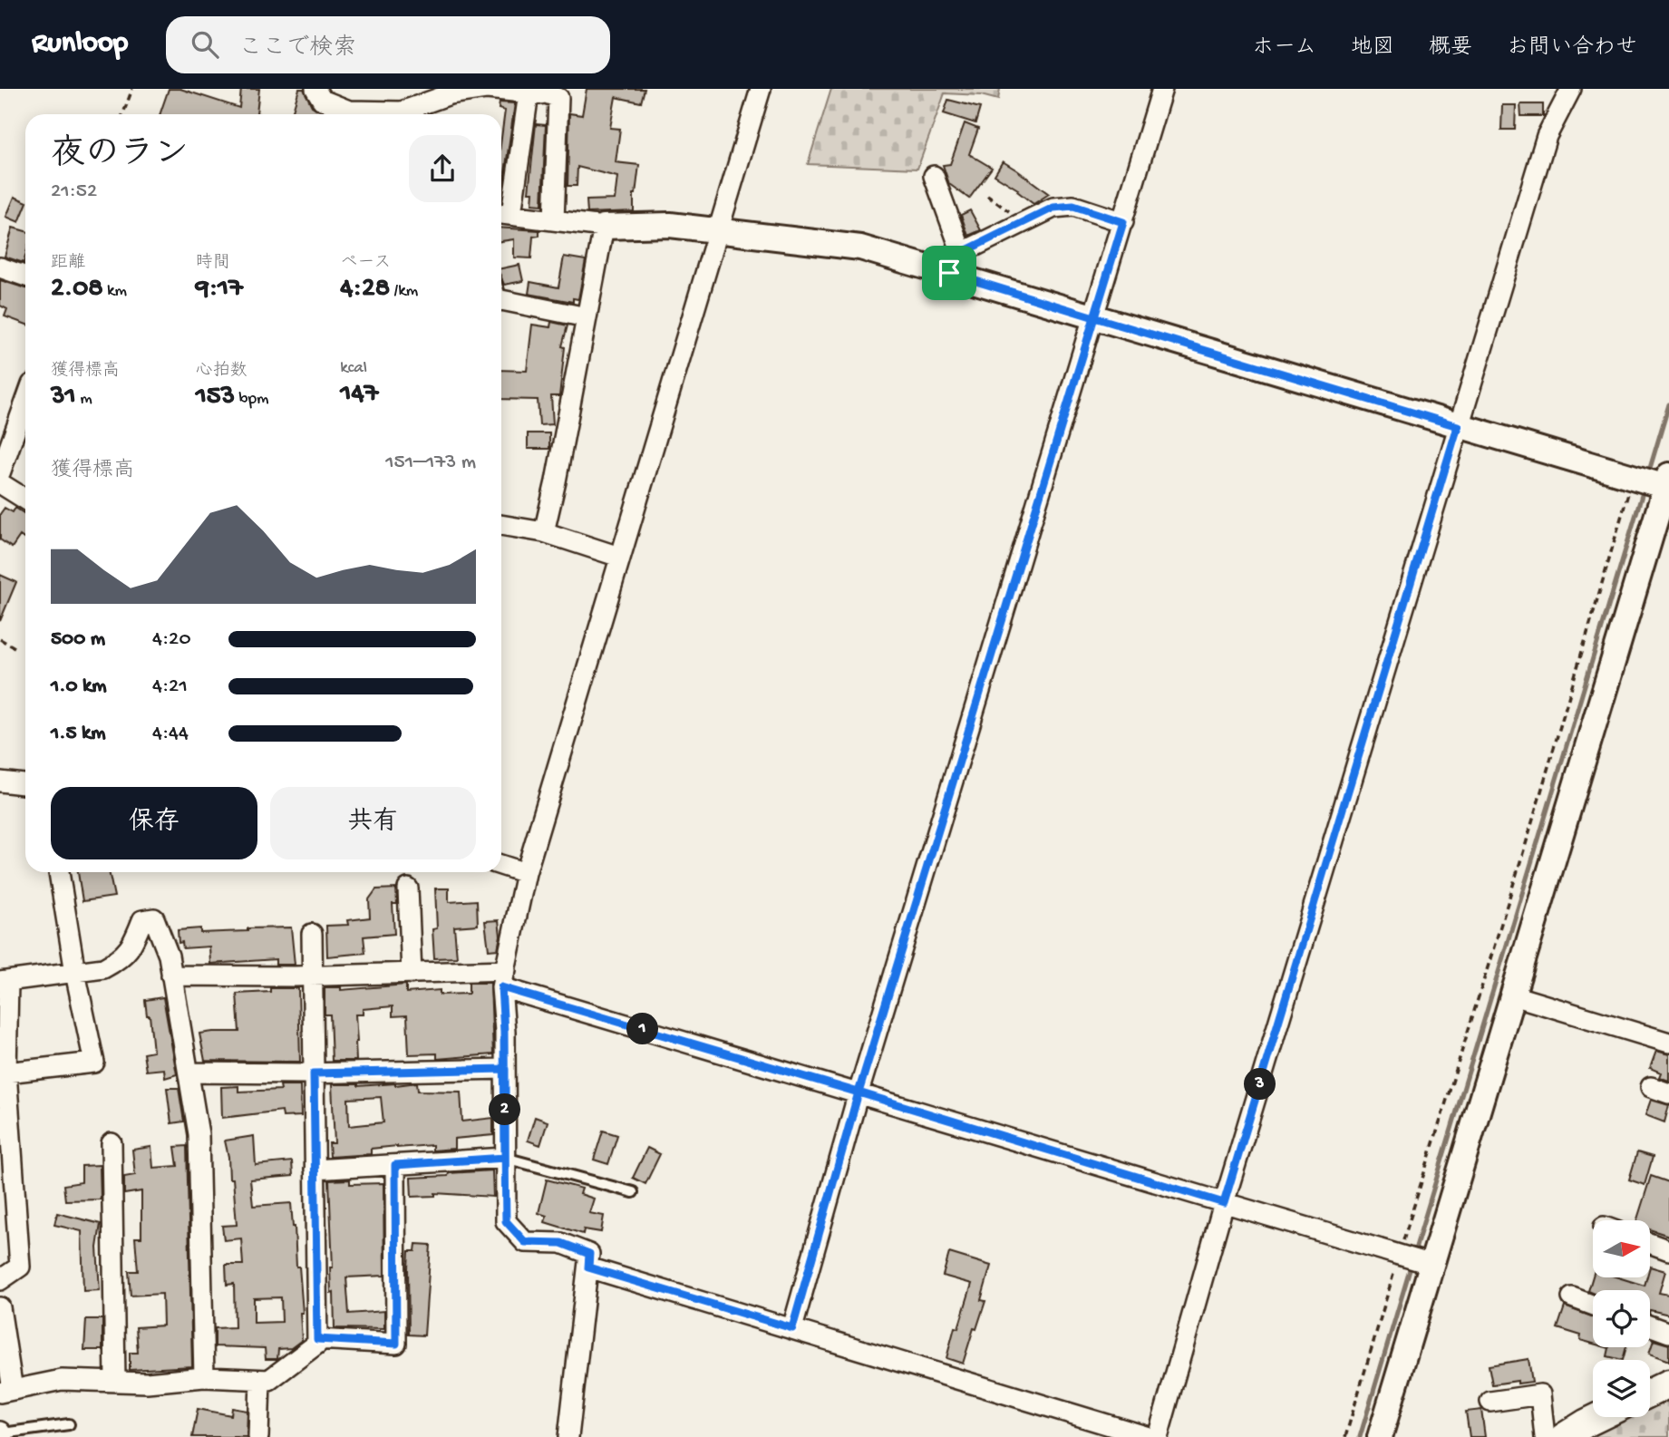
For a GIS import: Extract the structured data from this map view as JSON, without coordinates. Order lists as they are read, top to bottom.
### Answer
{
  "north": "right",
  "page": {
    "header": "Runloop",
    "search": "ここで検索",
    "nav": [
      "ホーム",
      "地図",
      "概要",
      "お問い合わせ"
    ],
    "heading": ["夜のラン", "21:52"],
    "stats": [
      ["距離", "2.08 km"],
      ["時間", "9:17"],
      ["ペース", "4:28 /km"],
      ["獲得標高", "31 m"],
      ["心拍数", "153 bpm"],
      ["kcal", "147"]
    ],
    "chart": ["獲得標高", "151–173 m"],
    "list": [
      {
        "name": "500 m",
        "note": "4:20"
      },
      {
        "name": "1.0 km",
        "note": "4:21"
      },
      {
        "name": "1.5 km",
        "note": "4:44"
      }
    ],
    "buttons": ["保存", "共有"],
    "pins": ["1", "3", "2"]
  }
}
